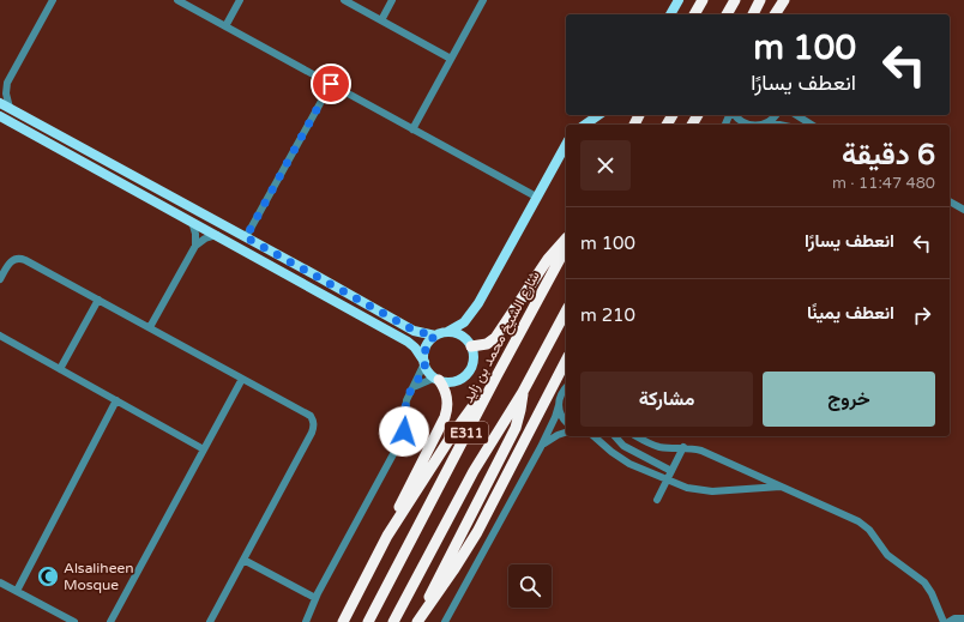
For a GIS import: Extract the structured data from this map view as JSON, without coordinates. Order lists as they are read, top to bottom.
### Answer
{
  "streets": {
    "highway": ["شارع الشيخ محمد بن زايد", "E311"]
  },
  "places": {
    "mosque": ["Alsaliheen Mosque"]
  },
  "page": {
    "turn": ["100 m", "انعطف يسارًا"],
    "heading": ["6 دقيقة", "480 m · 11:47"],
    "list": [
      {
        "name": "انعطف يسارًا",
        "value": "100 m"
      },
      {
        "name": "انعطف يمينًا",
        "value": "210 m"
      }
    ],
    "buttons": ["خروج", "مشاركة"]
  }
}
